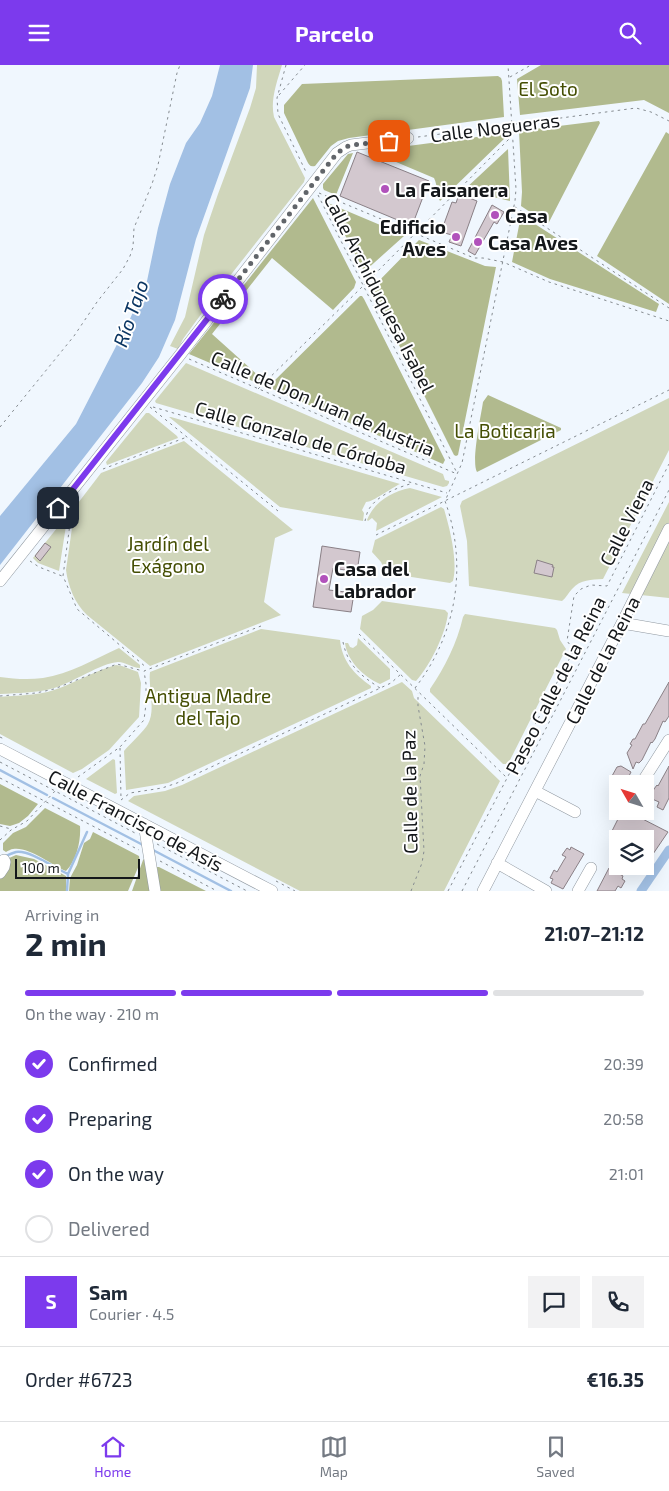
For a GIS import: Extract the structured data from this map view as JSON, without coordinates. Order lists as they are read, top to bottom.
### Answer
{
  "streets": {
    "street": ["Calle Nogueras", "Calle de la Reina", "Calle Francisco de Asís"],
    "path": [
      "Calle Archiduquesa Isabel",
      "Calle de Don Juan de Austria",
      "Calle Gonzalo de Córdoba",
      "Calle Viena",
      "Paseo Calle de la Reina",
      "Calle de la Paz"
    ]
  },
  "crossings": [
    ["Calle Nogueras", "Calle Archiduquesa Isabel"],
    ["Calle Nogueras", "Calle de Don Juan de Austria"],
    ["Calle Archiduquesa Isabel", "Calle de Don Juan de Austria"]
  ],
  "water": ["Río Tajo"],
  "parks": [
    "El Soto",
    "La Boticaria",
    "Jardín del Exágono",
    "Antigua Madre del Tajo"
  ],
  "places": [
    "La Faisanera",
    "Casa",
    "Edificio Aves",
    "Casa Aves",
    "Casa del Labrador"
  ],
  "scale_bar": "100 m",
  "north": "top left",
  "page": {
    "header": "Parcelo",
    "scale": "100 m",
    "heading": ["2 min", "Arriving in", "21:07–21:12"],
    "panel": [
      "Sam",
      "Courier · 4.5",
      "Order #6723",
      "€16.35"
    ],
    "bar": "On the way · 210 m",
    "list": [
      ["Confirmed", "20:39"],
      ["Preparing", "20:58"],
      ["On the way", "21:01"],
      "Delivered"
    ],
    "round": "S",
    "tabs": ["Home", "Map", "Saved"]
  }
}
